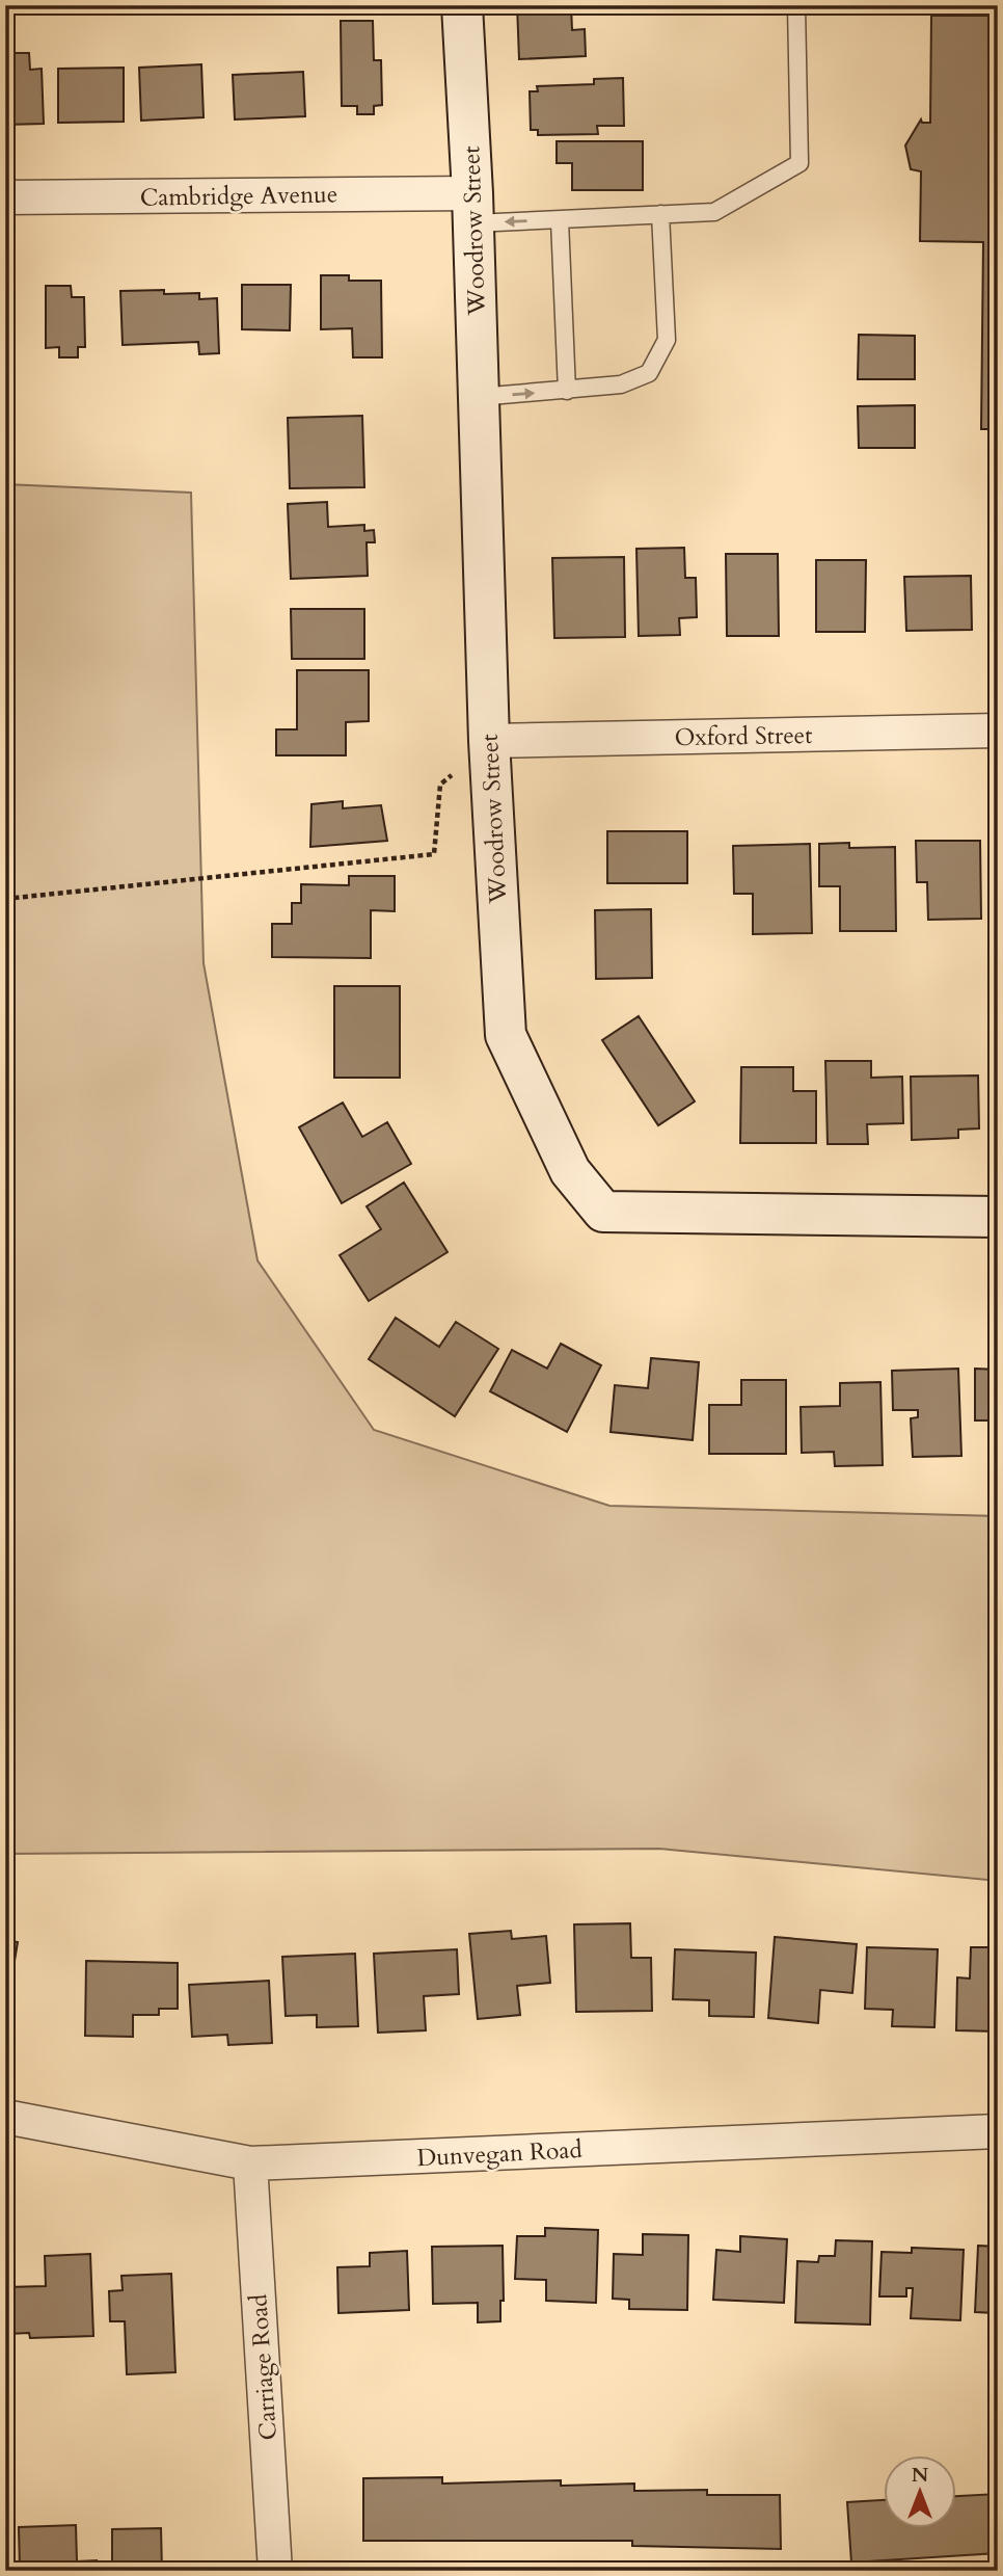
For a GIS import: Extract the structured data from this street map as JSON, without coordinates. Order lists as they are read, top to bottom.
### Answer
{
  "streets": {
    "street": [
      "Cambridge Avenue",
      "Woodrow Street",
      "Oxford Street",
      "Dunvegan Road",
      "Carriage Road"
    ]
  },
  "crossings": [
    ["Cambridge Avenue", "Woodrow Street"],
    ["Woodrow Street", "Oxford Street"],
    ["Dunvegan Road", "Carriage Road"]
  ],
  "north": "top"
}
